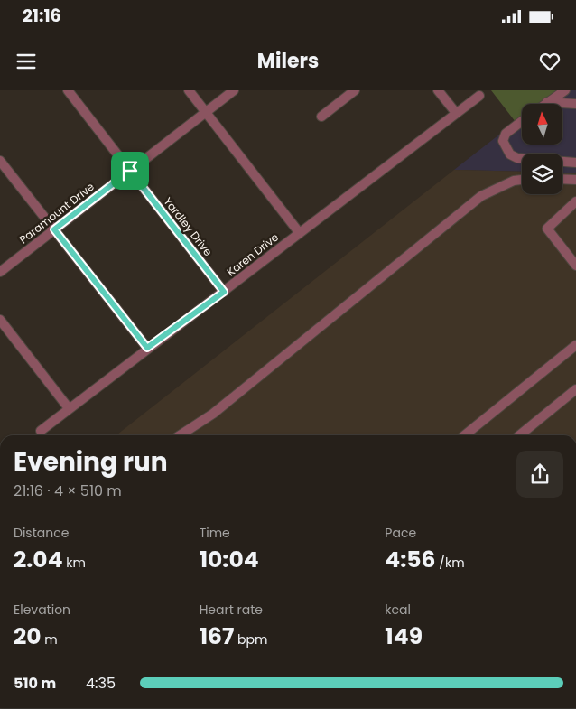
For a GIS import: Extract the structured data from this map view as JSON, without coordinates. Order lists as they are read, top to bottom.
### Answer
{
  "streets": {
    "street": ["Paramount Drive", "Yardley Drive", "Karen Drive"]
  },
  "crossings": [
    ["Paramount Drive", "Yardley Drive"],
    ["Yardley Drive", "Karen Drive"]
  ],
  "north": "top",
  "page": {
    "status": "21:16",
    "header": "Milers",
    "heading": ["Evening run", "21:16 · 4 × 510 m"],
    "stats": [
      ["Distance", "2.04 km"],
      ["Time", "10:04"],
      ["Pace", "4:56 /km"],
      ["Elevation", "20 m"],
      ["Heart rate", "167 bpm"],
      ["kcal", "149"]
    ],
    "list": [
      {
        "name": "510 m",
        "note": "4:35"
      }
    ]
  }
}
